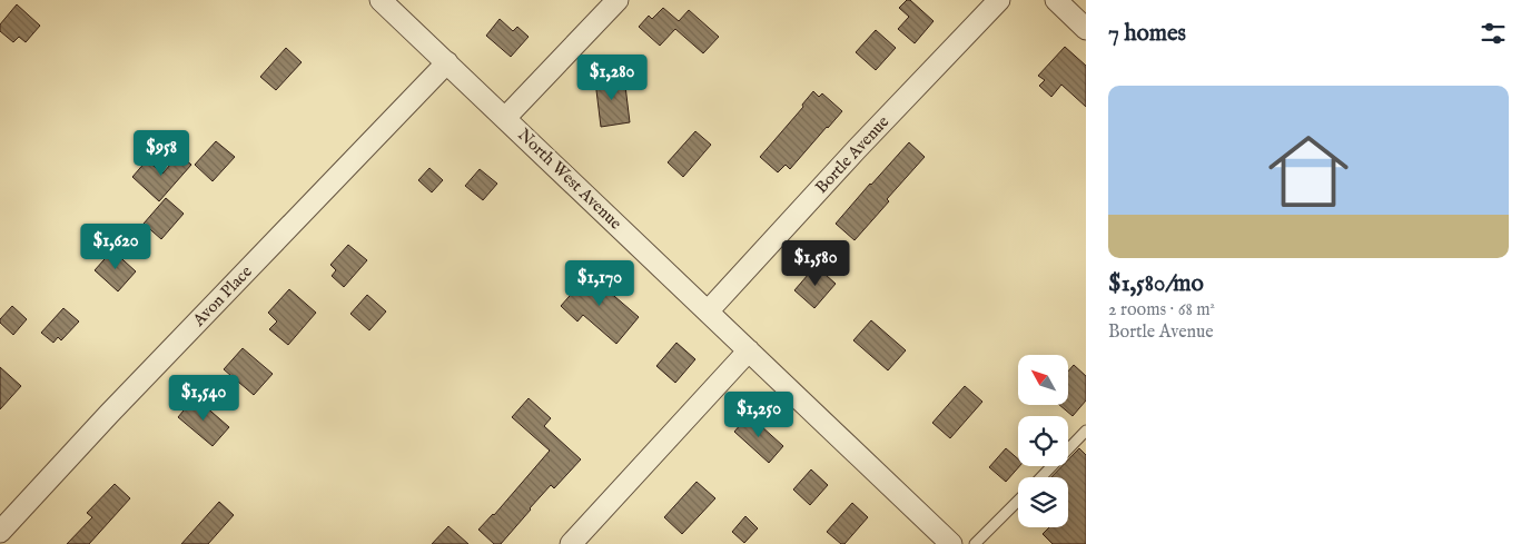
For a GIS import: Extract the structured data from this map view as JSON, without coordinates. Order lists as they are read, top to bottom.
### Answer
{
  "streets": {
    "street": ["Bortle Avenue", "North West Avenue", "Avon Place"]
  },
  "crossings": [
    ["Bortle Avenue", "North West Avenue"],
    ["North West Avenue", "Avon Place"]
  ],
  "north": "top left",
  "page": {
    "heading": "7 homes",
    "price": [
      "$1,280",
      "$958",
      "$1,620",
      "$1,580",
      "$1,170",
      "$1,540",
      "$1,250"
    ],
    "list": [
      {
        "name": "$1,580/mo",
        "note": "2 rooms · 68 m² · Bortle Avenue"
      }
    ]
  }
}
